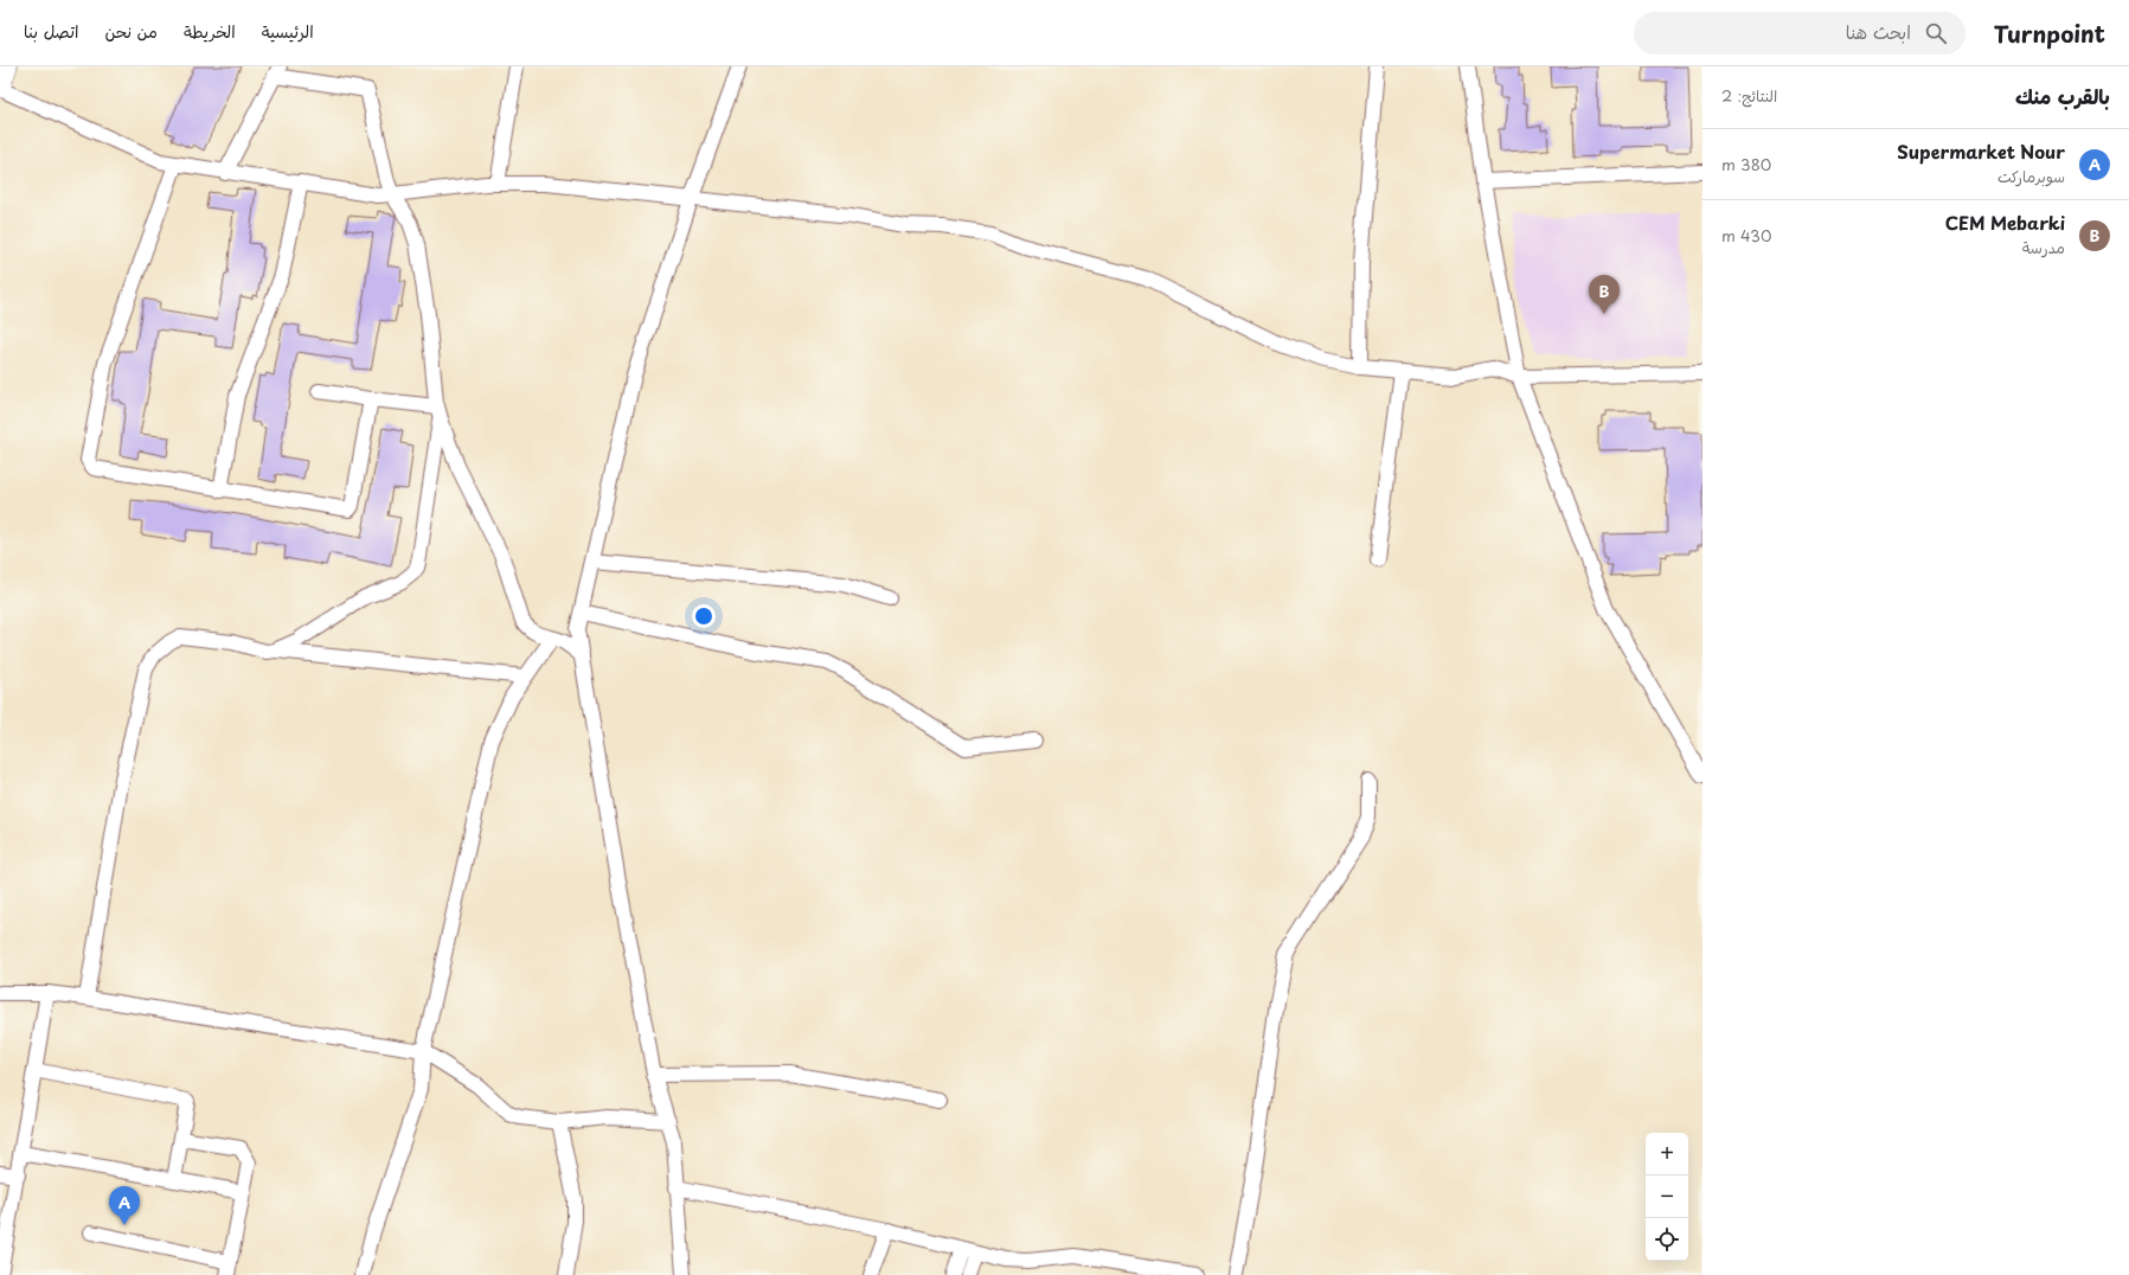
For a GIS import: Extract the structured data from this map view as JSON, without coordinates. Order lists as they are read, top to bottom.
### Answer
{
  "page": {
    "header": "Turnpoint",
    "search": "ابحث هنا",
    "nav": [
      "الرئيسية",
      "الخريطة",
      "من نحن",
      "اتصل بنا"
    ],
    "heading": ["بالقرب منك", "النتائج: 2"],
    "list": [
      {
        "mark": "A",
        "name": "Supermarket Nour",
        "note": "سوبرماركت",
        "value": "380 m"
      },
      {
        "mark": "B",
        "name": "CEM Mebarki",
        "note": "مدرسة",
        "value": "430 m"
      }
    ],
    "pins": ["B", "A"],
    "map_buttons": ["+", "−"]
  }
}
